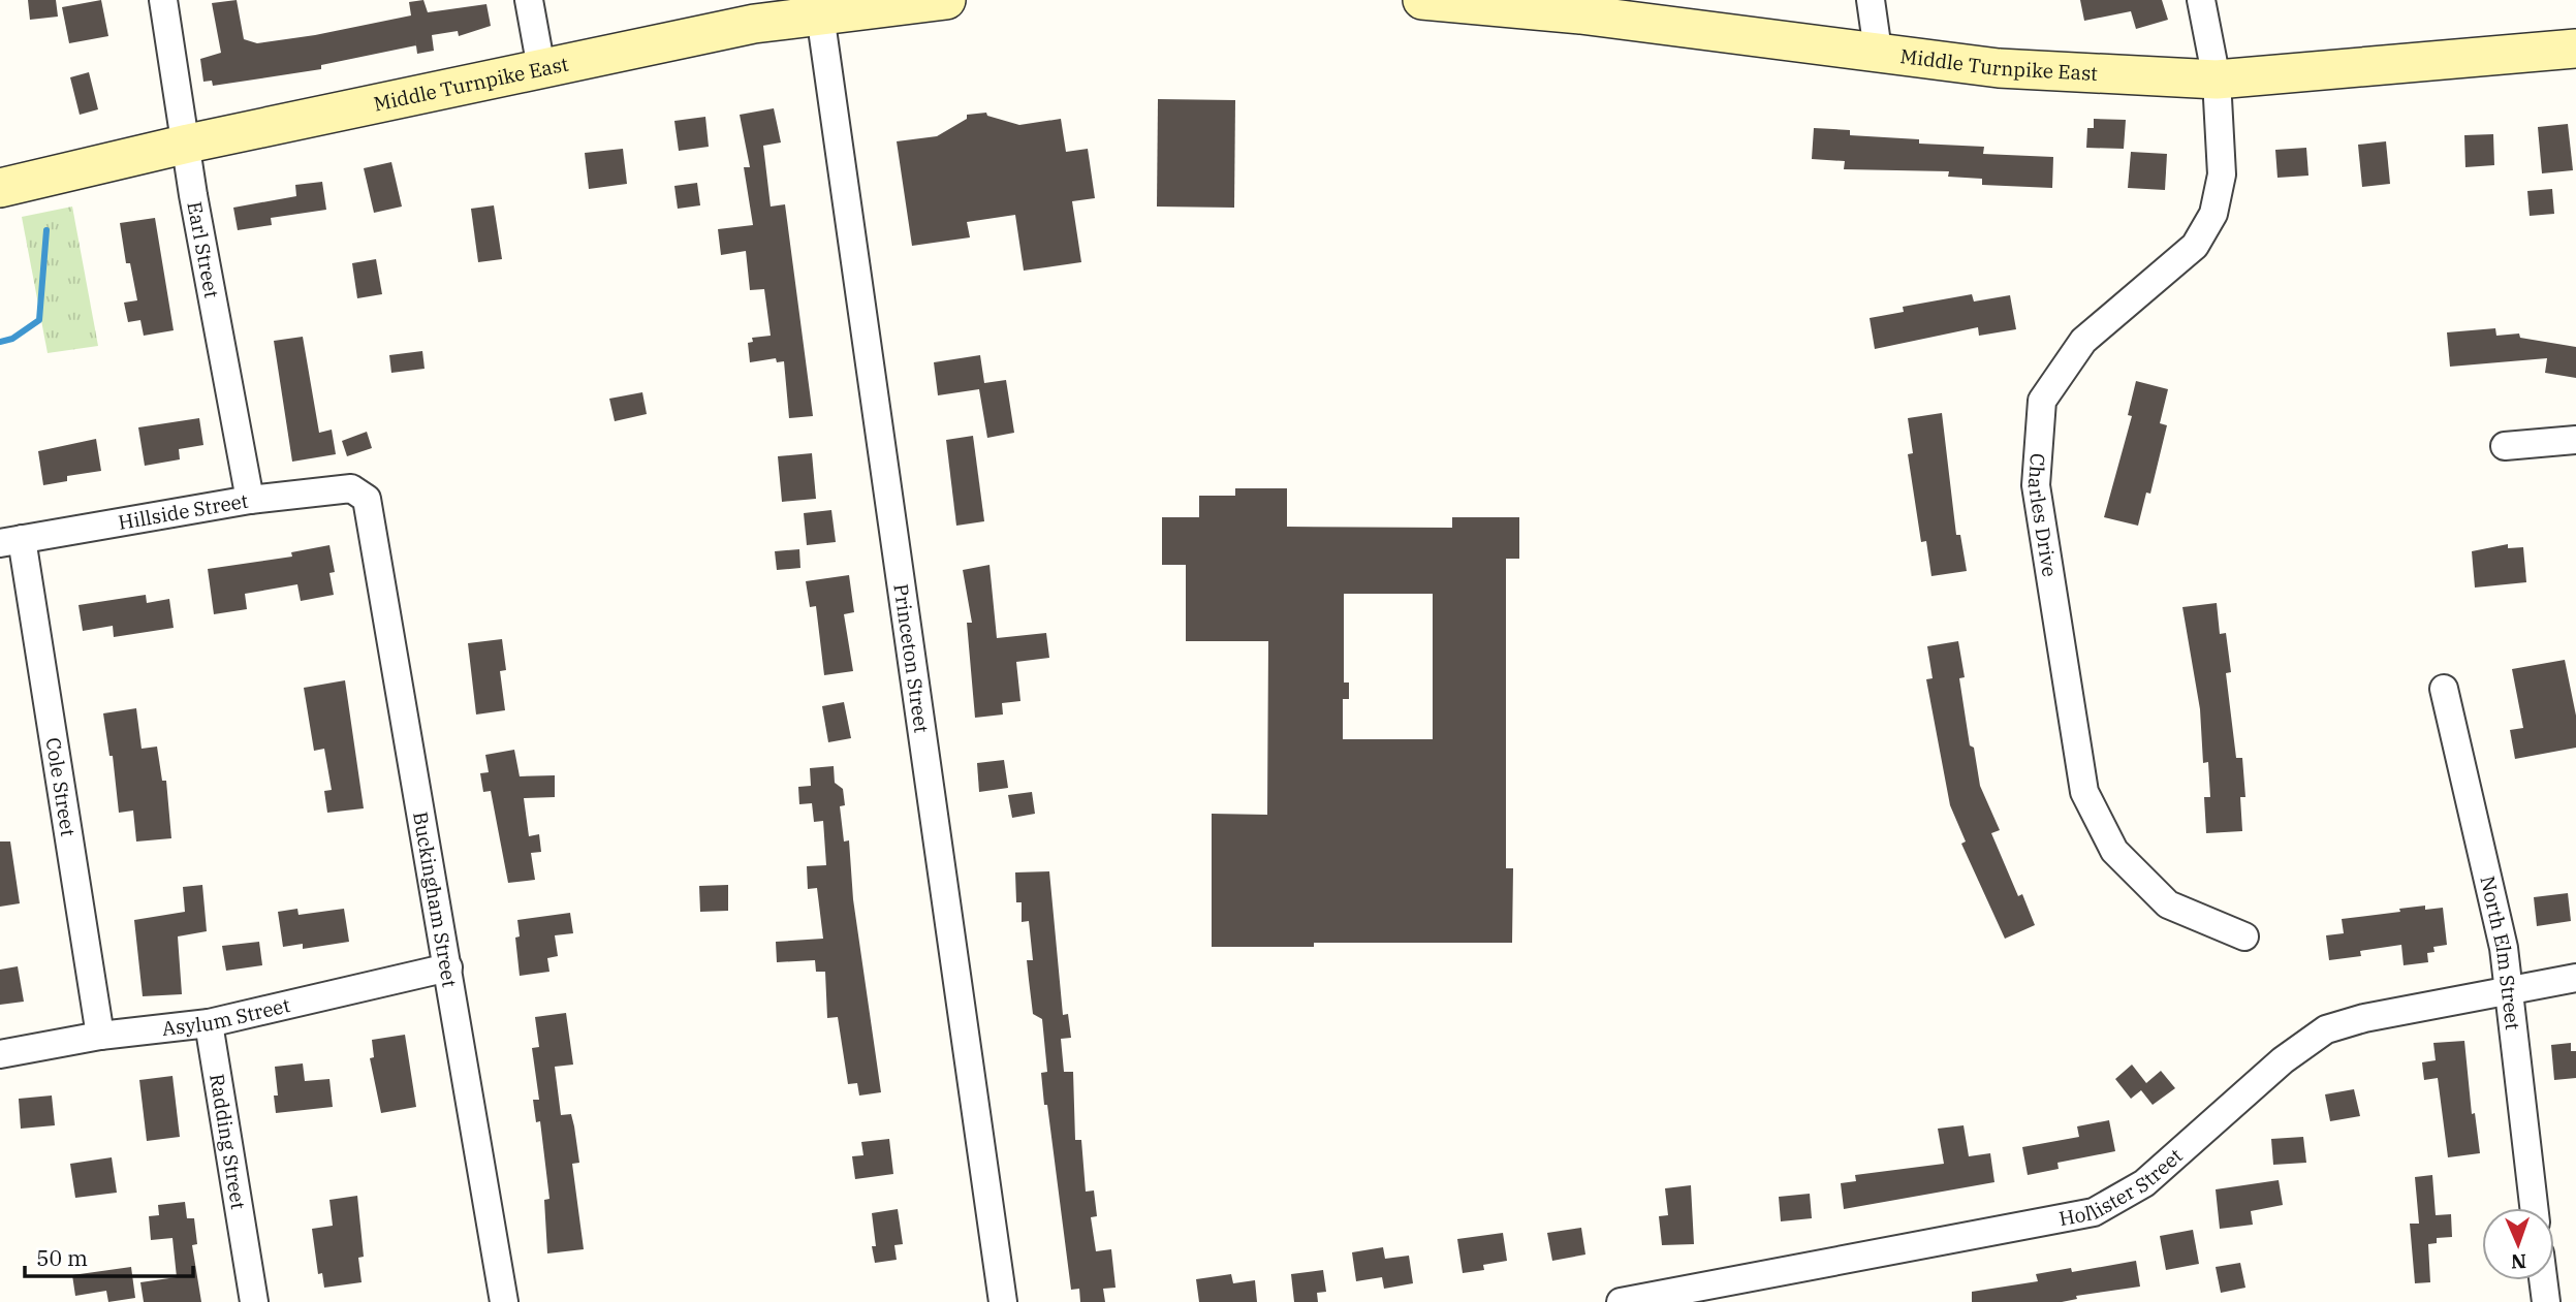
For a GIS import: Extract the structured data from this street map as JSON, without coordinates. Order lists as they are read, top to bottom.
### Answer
{
  "streets": {
    "main road": ["Middle Turnpike East"],
    "street": [
      "Earl Street",
      "Hillside Street",
      "Charles Drive",
      "Princeton Street",
      "Cole Street",
      "Buckingham Street",
      "North Elm Street",
      "Asylum Street",
      "Radding Street",
      "Hollister Street"
    ]
  },
  "crossings": [
    ["Middle Turnpike East", "Earl Street"],
    ["Middle Turnpike East", "Charles Drive"],
    ["Middle Turnpike East", "Princeton Street"],
    ["Earl Street", "Hillside Street"],
    ["Hillside Street", "Cole Street"],
    ["Hillside Street", "Buckingham Street"],
    ["Cole Street", "Asylum Street"],
    ["Buckingham Street", "Asylum Street"],
    ["North Elm Street", "Hollister Street"],
    ["Asylum Street", "Radding Street"]
  ],
  "scale_bar": "50 m",
  "north": "bottom"
}
